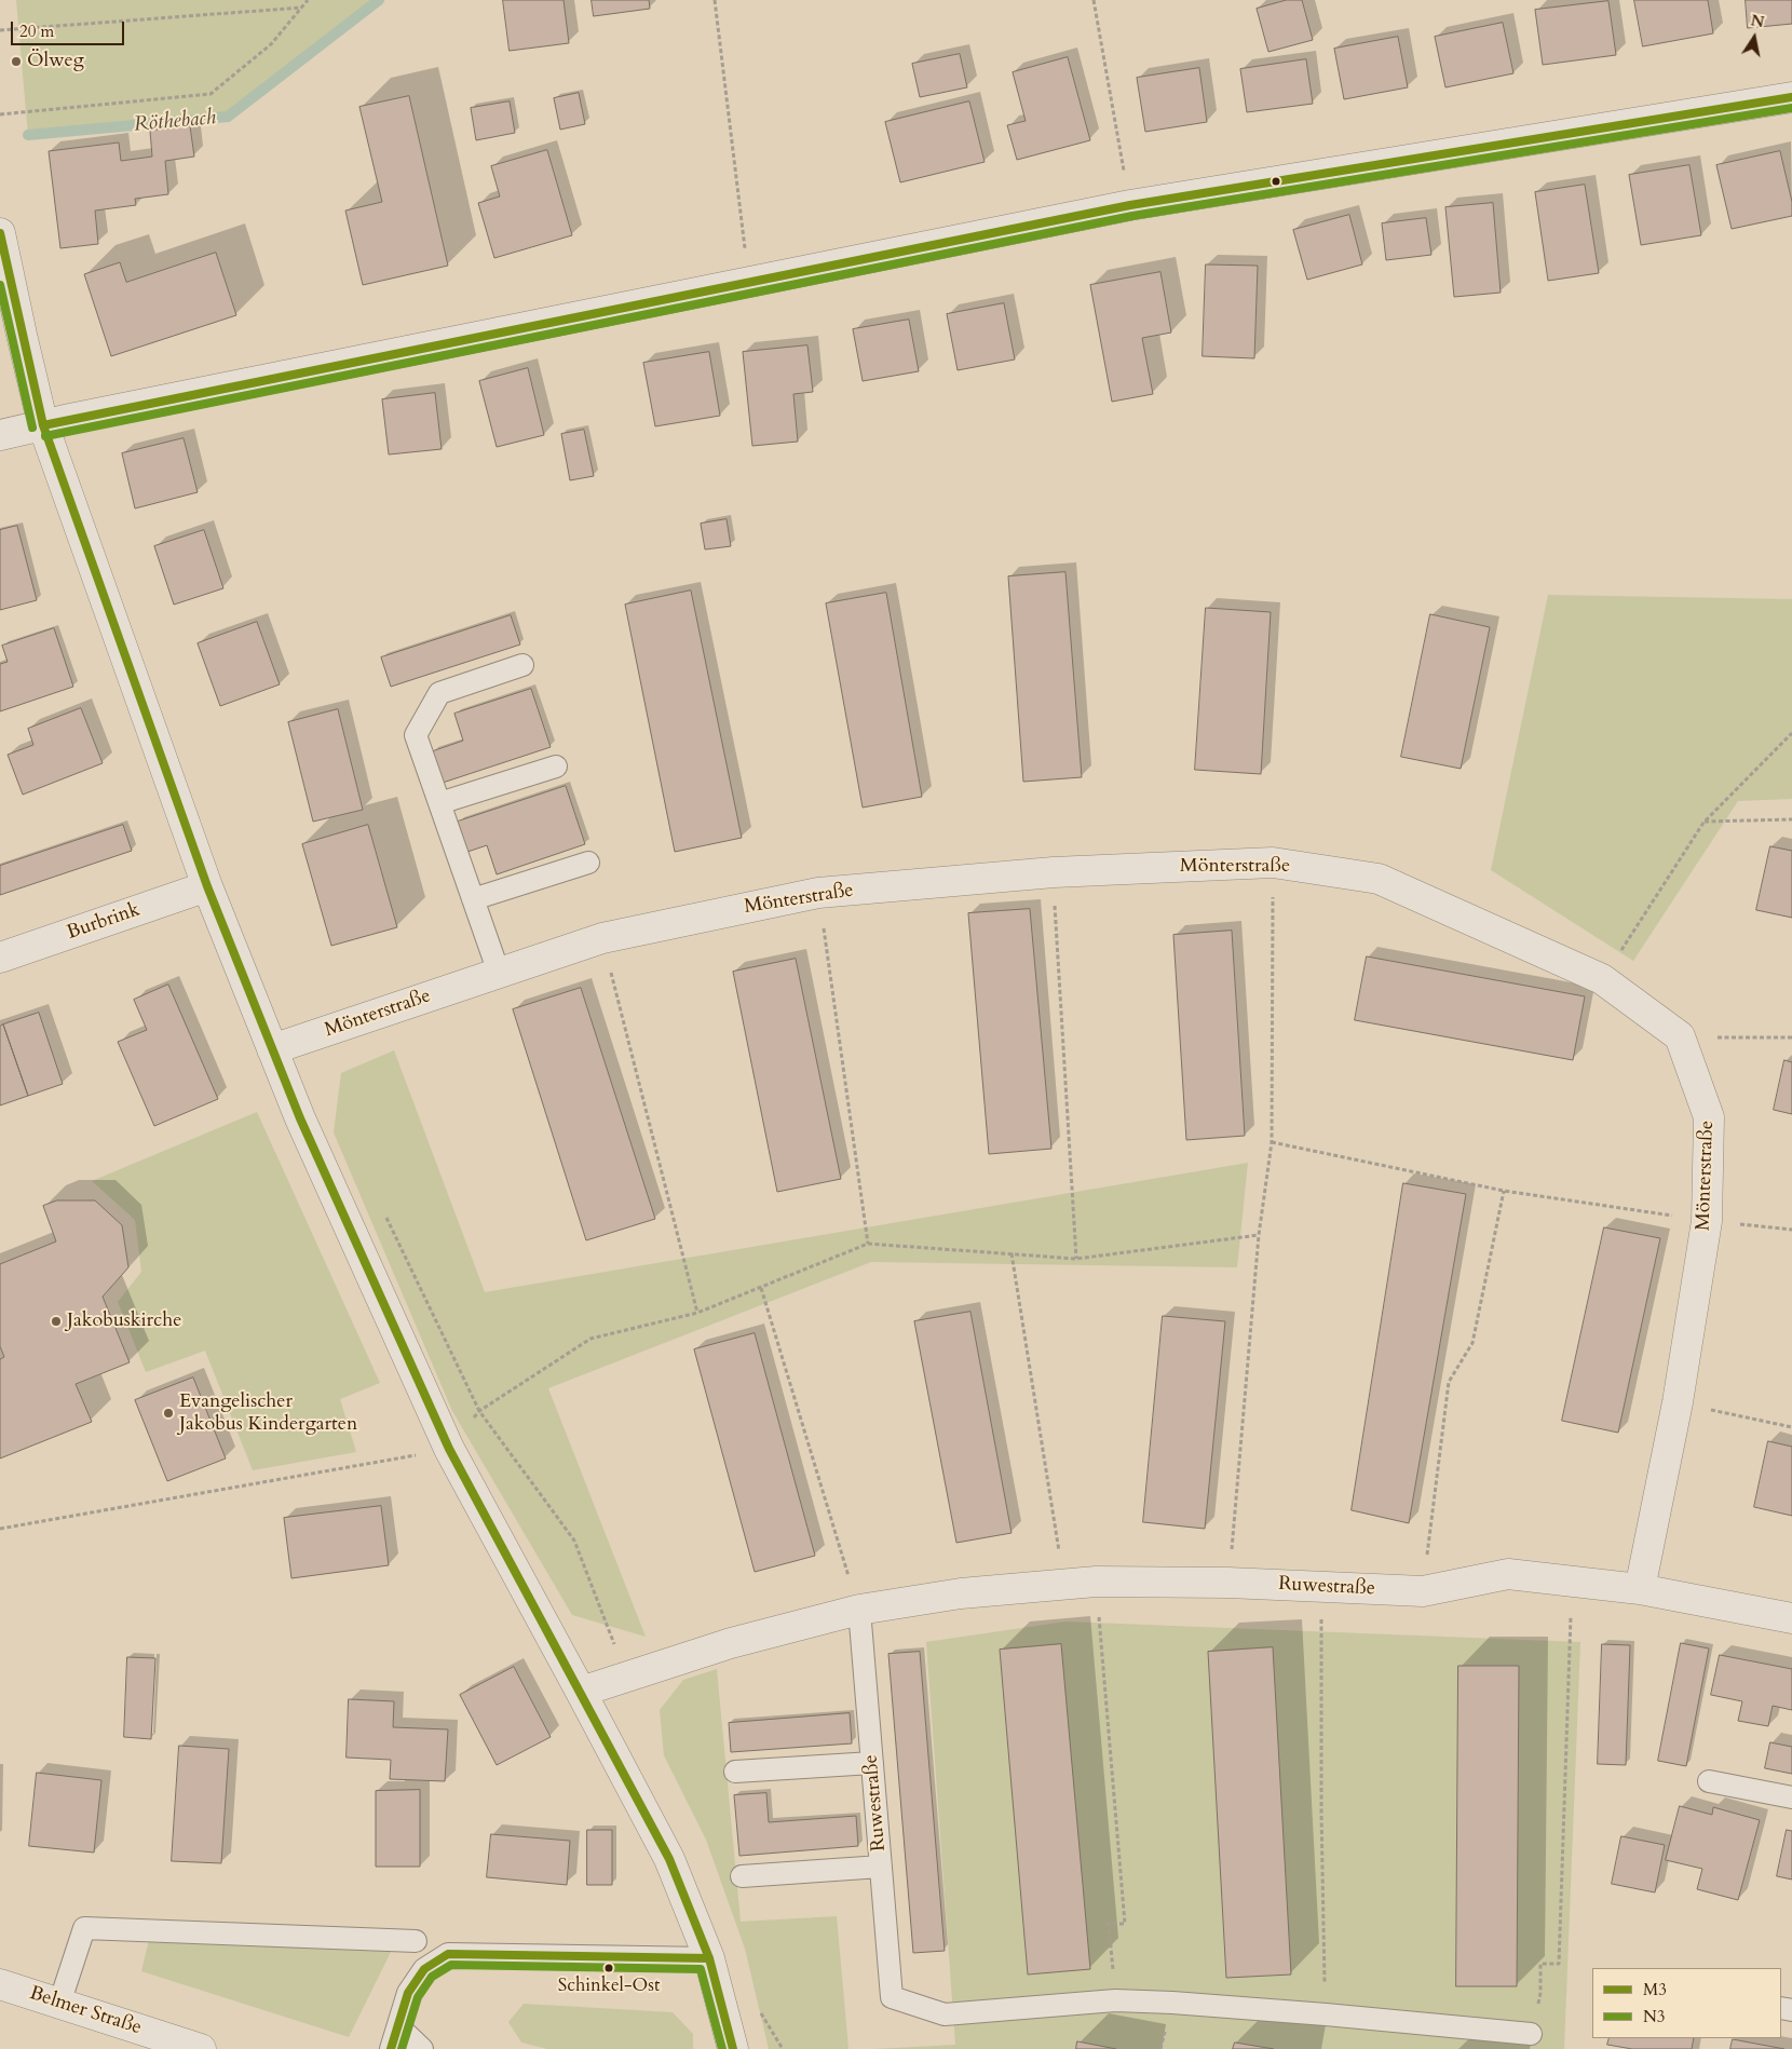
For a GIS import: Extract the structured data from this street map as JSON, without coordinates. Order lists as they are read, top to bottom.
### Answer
{
  "streets": {
    "street": [
      "Mönterstraße",
      "Burbrink",
      "Ruwestraße",
      "Belmer Straße"
    ]
  },
  "crossings": [
    ["Mönterstraße", "Ruwestraße"]
  ],
  "water": ["Röthebach"],
  "places": [
    "Ölweg",
    "Jakobuskirche",
    "Evangelischer Jakobus Kindergarten",
    "Schinkel-Ost"
  ],
  "lines": ["transit line M3", "transit line N3"],
  "legend": ["M3", "N3"],
  "scale_bar": "20 m",
  "north": "top"
}
